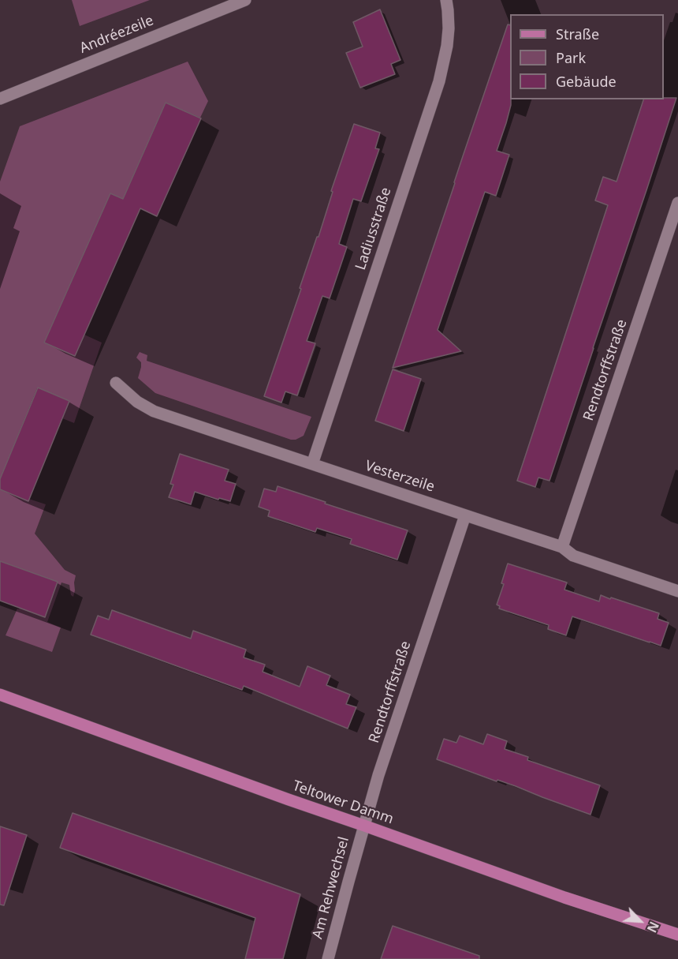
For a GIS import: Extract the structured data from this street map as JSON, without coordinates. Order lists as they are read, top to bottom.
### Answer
{
  "streets": {
    "main road": ["Teltower Damm"],
    "street": [
      "Andréezeile",
      "Ladiusstraße",
      "Rendtorffstraße",
      "Vesterzeile",
      "Am Rehwechsel"
    ]
  },
  "crossings": [
    ["Ladiusstraße", "Vesterzeile"],
    ["Rendtorffstraße", "Vesterzeile"],
    ["Rendtorffstraße", "Teltower Damm"],
    ["Rendtorffstraße", "Am Rehwechsel"],
    ["Teltower Damm", "Am Rehwechsel"]
  ],
  "legend": ["Straße", "Park", "Gebäude"],
  "north": "bottom right"
}
